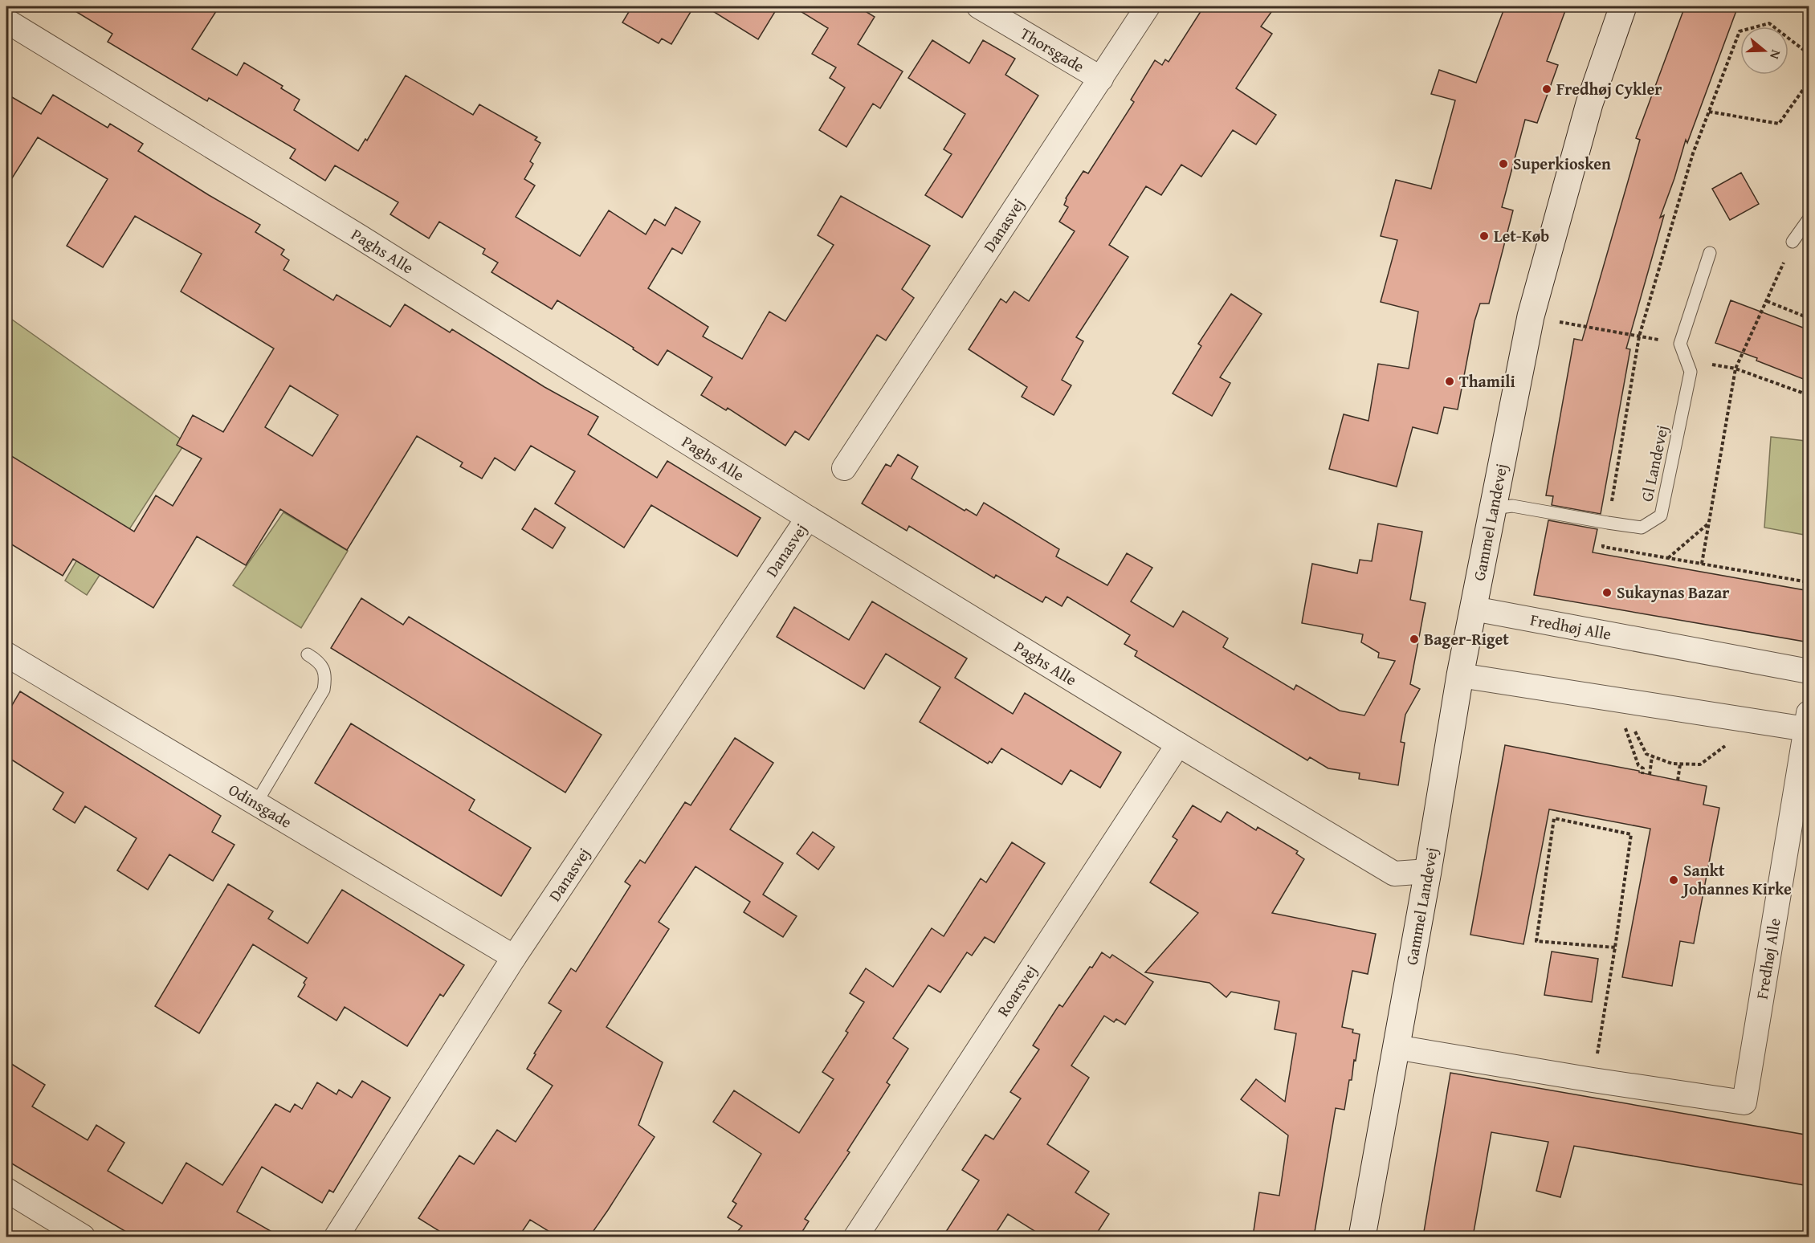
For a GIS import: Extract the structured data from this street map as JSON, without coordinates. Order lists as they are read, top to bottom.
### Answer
{
  "streets": {
    "street": [
      "Thorsgade",
      "Danasvej",
      "Paghs Alle",
      "Gammel Landevej",
      "Fredhøj Alle",
      "Odinsgade",
      "Roarsvej"
    ],
    "lane": ["Gl Landevej"]
  },
  "crossings": [
    ["Thorsgade", "Danasvej"],
    ["Danasvej", "Paghs Alle"],
    ["Danasvej", "Odinsgade"],
    ["Paghs Alle", "Gammel Landevej"],
    ["Paghs Alle", "Roarsvej"],
    ["Gl Landevej", "Gammel Landevej"],
    ["Gammel Landevej", "Fredhøj Alle"]
  ],
  "places": [
    "Fredhøj Cykler",
    "Superkiosken",
    "Let-Køb",
    "Thamili",
    "Sukaynas Bazar",
    "Bager-Riget",
    "Sankt Johannes Kirke"
  ],
  "north": "right"
}
